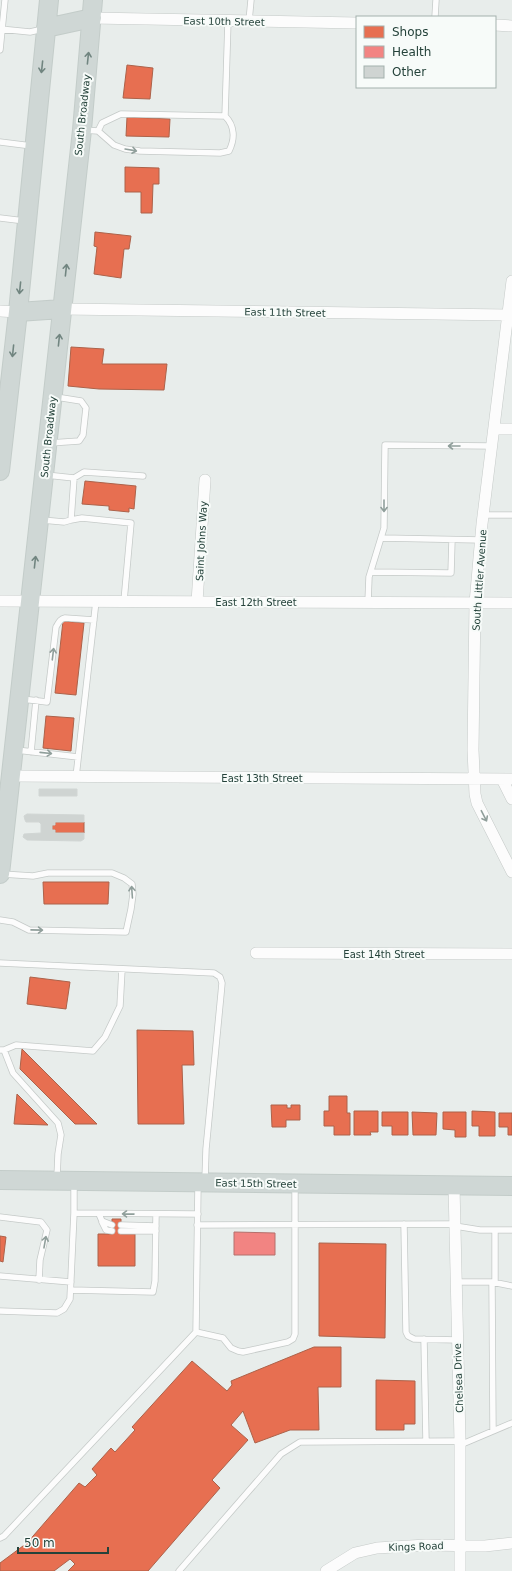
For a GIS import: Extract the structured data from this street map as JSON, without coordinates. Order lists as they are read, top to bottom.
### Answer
{
  "streets": {
    "main road": ["South Broadway", "East 15th Street"],
    "street": [
      "East 10th Street",
      "East 11th Street",
      "Saint Johns Way",
      "South Littler Avenue",
      "East 12th Street",
      "East 13th Street",
      "East 14th Street",
      "Chelsea Drive",
      "Kings Road"
    ]
  },
  "crossings": [
    ["East 10th Street", "South Broadway"],
    ["South Broadway", "East 11th Street"],
    ["South Broadway", "East 12th Street"],
    ["South Broadway", "East 13th Street"],
    ["East 11th Street", "South Littler Avenue"],
    ["Saint Johns Way", "East 12th Street"],
    ["South Littler Avenue", "East 12th Street"],
    ["South Littler Avenue", "East 13th Street"],
    ["East 15th Street", "Chelsea Drive"],
    ["Chelsea Drive", "Kings Road"]
  ],
  "legend": ["Shops", "Health", "Other"],
  "scale_bar": "50 m"
}
